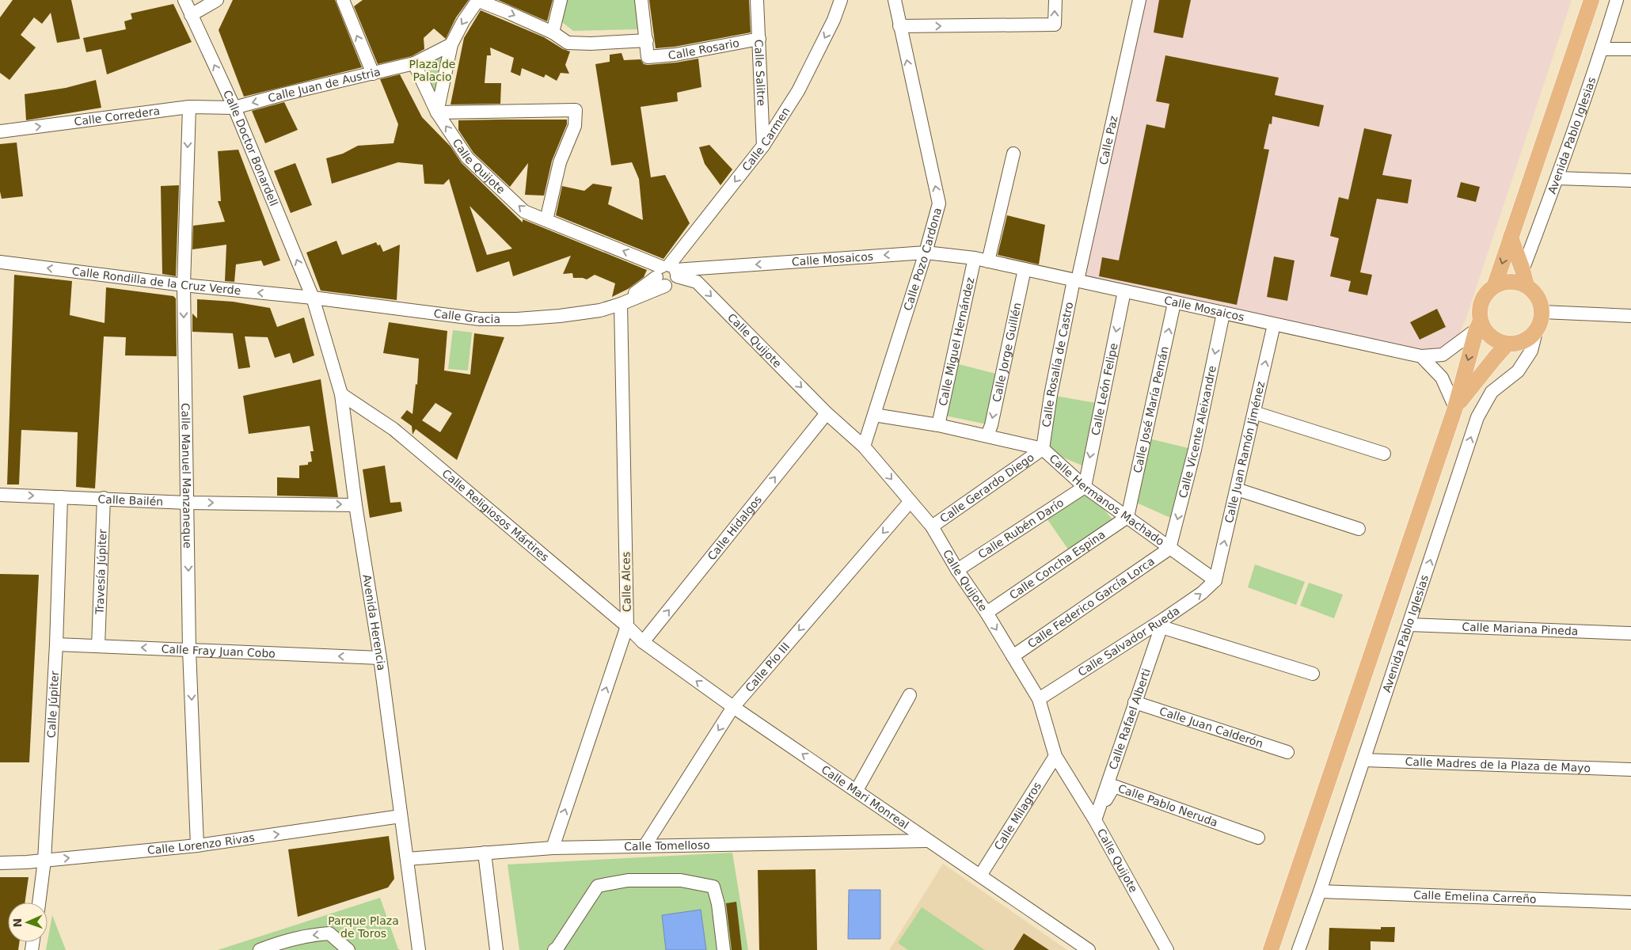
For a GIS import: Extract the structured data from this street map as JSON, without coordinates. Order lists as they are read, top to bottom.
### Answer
{
  "streets": {
    "street": [
      "Calle Rosario",
      "Calle Salitre",
      "Calle Juan de Austria",
      "Calle Corredera",
      "Avenida Pablo Iglesias",
      "Calle Carmen",
      "Calle Paz",
      "Calle Doctor Bonardell",
      "Calle Quijote",
      "Calle Mosaicos",
      "Calle Pozo Cardona",
      "Calle Rondilla de la Cruz Verde",
      "Calle Gracia",
      "Calle Miguel Hernández",
      "Calle Jorge Guillén",
      "Calle Rosalía de Castro",
      "Calle León Felipe",
      "Calle José María Pemán",
      "Calle Vicente Aleixandre",
      "Calle Juan Ramón Jiménez",
      "Calle Manuel Manzaneque",
      "Calle Gerardo Diego",
      "Calle Bailén",
      "Calle Hermanos Machado",
      "Calle Religiosos Mártires",
      "Calle Hidalgos",
      "Calle Rubén Darío",
      "Calle Concha Espina",
      "Travesía Júpiter",
      "Calle Alces",
      "Calle Federico García Lorca",
      "Avenida Herencia",
      "Calle Mariana Pineda",
      "Calle Salvador Rueda",
      "Calle Fray Juan Cobo",
      "Calle Pío III",
      "Calle Júpiter",
      "Calle Rafael Alberti",
      "Calle Juan Calderón",
      "Calle Madres de la Plaza de Mayo",
      "Calle Mari Monreal",
      "Calle Pablo Neruda",
      "Calle Milagros",
      "Calle Lorenzo Rivas",
      "Calle Tomelloso",
      "Calle Emelina Carreño"
    ]
  },
  "crossings": [
    ["Calle Rosario", "Calle Salitre"],
    ["Calle Salitre", "Calle Carmen"],
    ["Calle Juan de Austria", "Calle Corredera"],
    ["Calle Juan de Austria", "Calle Doctor Bonardell"],
    ["Calle Corredera", "Calle Doctor Bonardell"],
    ["Calle Corredera", "Calle Manuel Manzaneque"],
    ["Avenida Pablo Iglesias", "Calle Mosaicos"],
    ["Avenida Pablo Iglesias", "Calle Mariana Pineda"],
    ["Avenida Pablo Iglesias", "Calle Madres de la Plaza de Mayo"],
    ["Avenida Pablo Iglesias", "Calle Emelina Carreño"],
    ["Calle Carmen", "Calle Quijote"],
    ["Calle Carmen", "Calle Mosaicos"],
    ["Calle Carmen", "Calle Gracia"],
    ["Calle Paz", "Calle Mosaicos"],
    ["Calle Paz", "Calle Rosalía de Castro"],
    ["Calle Doctor Bonardell", "Calle Rondilla de la Cruz Verde"],
    ["Calle Doctor Bonardell", "Calle Gracia"],
    ["Calle Doctor Bonardell", "Avenida Herencia"],
    ["Calle Quijote", "Calle Mosaicos"],
    ["Calle Quijote", "Calle Pozo Cardona"],
    ["Calle Quijote", "Calle Gracia"],
    ["Calle Quijote", "Calle Gerardo Diego"],
    ["Calle Quijote", "Calle Hidalgos"],
    ["Calle Quijote", "Calle Rubén Darío"],
    ["Calle Quijote", "Calle Concha Espina"],
    ["Calle Quijote", "Calle Federico García Lorca"],
    ["Calle Quijote", "Calle Salvador Rueda"],
    ["Calle Quijote", "Calle Pío III"],
    ["Calle Quijote", "Calle Rafael Alberti"],
    ["Calle Quijote", "Calle Pablo Neruda"],
    ["Calle Quijote", "Calle Milagros"],
    ["Calle Mosaicos", "Calle Pozo Cardona"],
    ["Calle Mosaicos", "Calle Gracia"],
    ["Calle Mosaicos", "Calle Miguel Hernández"],
    ["Calle Mosaicos", "Calle Jorge Guillén"],
    ["Calle Mosaicos", "Calle Rosalía de Castro"],
    ["Calle Mosaicos", "Calle León Felipe"],
    ["Calle Mosaicos", "Calle José María Pemán"],
    ["Calle Mosaicos", "Calle Vicente Aleixandre"],
    ["Calle Mosaicos", "Calle Juan Ramón Jiménez"],
    ["Calle Pozo Cardona", "Calle Hermanos Machado"],
    ["Calle Rondilla de la Cruz Verde", "Calle Gracia"],
    ["Calle Rondilla de la Cruz Verde", "Calle Manuel Manzaneque"],
    ["Calle Rondilla de la Cruz Verde", "Avenida Herencia"],
    ["Calle Gracia", "Calle Alces"],
    ["Calle Gracia", "Avenida Herencia"],
    ["Calle Miguel Hernández", "Calle Hermanos Machado"],
    ["Calle Jorge Guillén", "Calle Hermanos Machado"],
    ["Calle Rosalía de Castro", "Calle Gerardo Diego"],
    ["Calle Rosalía de Castro", "Calle Hermanos Machado"],
    ["Calle León Felipe", "Calle Hermanos Machado"],
    ["Calle León Felipe", "Calle Rubén Darío"],
    ["Calle José María Pemán", "Calle Hermanos Machado"],
    ["Calle José María Pemán", "Calle Concha Espina"],
    ["Calle Vicente Aleixandre", "Calle Hermanos Machado"],
    ["Calle Vicente Aleixandre", "Calle Federico García Lorca"],
    ["Calle Juan Ramón Jiménez", "Calle Hermanos Machado"],
    ["Calle Juan Ramón Jiménez", "Calle Salvador Rueda"],
    ["Calle Manuel Manzaneque", "Calle Bailén"],
    ["Calle Manuel Manzaneque", "Calle Fray Juan Cobo"],
    ["Calle Manuel Manzaneque", "Calle Lorenzo Rivas"],
    ["Calle Gerardo Diego", "Calle Hermanos Machado"],
    ["Calle Bailén", "Travesía Júpiter"],
    ["Calle Bailén", "Avenida Herencia"],
    ["Calle Bailén", "Calle Júpiter"],
    ["Calle Hermanos Machado", "Calle Rubén Darío"],
    ["Calle Hermanos Machado", "Calle Concha Espina"],
    ["Calle Hermanos Machado", "Calle Federico García Lorca"],
    ["Calle Hermanos Machado", "Calle Salvador Rueda"],
    ["Calle Religiosos Mártires", "Calle Hidalgos"],
    ["Calle Religiosos Mártires", "Calle Alces"],
    ["Calle Religiosos Mártires", "Avenida Herencia"],
    ["Calle Religiosos Mártires", "Calle Mari Monreal"],
    ["Calle Hidalgos", "Calle Mari Monreal"],
    ["Travesía Júpiter", "Calle Fray Juan Cobo"],
    ["Calle Alces", "Calle Tomelloso"],
    ["Avenida Herencia", "Calle Fray Juan Cobo"],
    ["Avenida Herencia", "Calle Lorenzo Rivas"],
    ["Avenida Herencia", "Calle Tomelloso"],
    ["Calle Salvador Rueda", "Calle Rafael Alberti"],
    ["Calle Fray Juan Cobo", "Calle Júpiter"],
    ["Calle Pío III", "Calle Mari Monreal"],
    ["Calle Pío III", "Calle Tomelloso"],
    ["Calle Júpiter", "Calle Lorenzo Rivas"],
    ["Calle Rafael Alberti", "Calle Juan Calderón"],
    ["Calle Rafael Alberti", "Calle Pablo Neruda"],
    ["Calle Mari Monreal", "Calle Milagros"],
    ["Calle Mari Monreal", "Calle Tomelloso"]
  ],
  "one_way": [
    "Calle Juan de Austria",
    "Calle Corredera",
    "Calle Carmen",
    "Calle Doctor Bonardell",
    "Calle Rondilla de la Cruz Verde",
    "Calle Jorge Guillén",
    "Calle León Felipe",
    "Calle José María Pemán",
    "Calle Vicente Aleixandre",
    "Calle Juan Ramón Jiménez",
    "Calle Manuel Manzaneque",
    "Calle Bailén",
    "Calle Hidalgos",
    "Calle Alces",
    "Calle Fray Juan Cobo",
    "Calle Pío III",
    "Calle Mari Monreal",
    "Calle Lorenzo Rivas"
  ],
  "parks": ["Plaza de Palacio", "Parque Plaza de Toros"],
  "north": "left"
}
